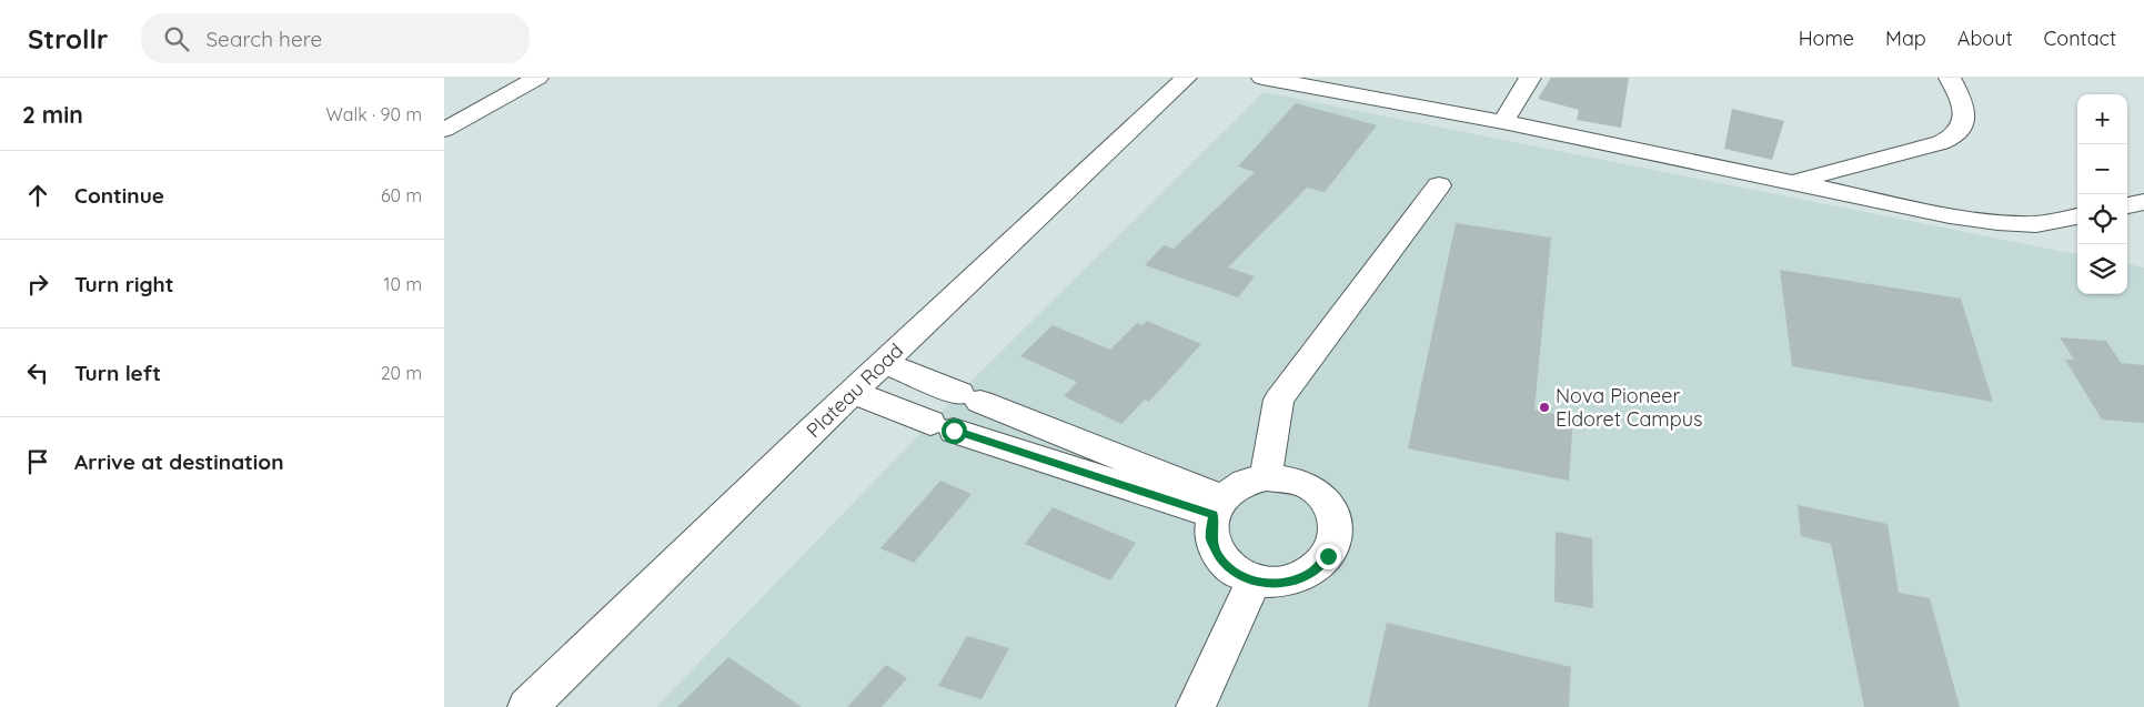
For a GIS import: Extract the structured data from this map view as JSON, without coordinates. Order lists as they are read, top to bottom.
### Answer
{
  "streets": {
    "street": ["Plateau Road"]
  },
  "places": ["Nova Pioneer Eldoret Campus"],
  "page": {
    "header": "Strollr",
    "search": "Search here",
    "nav": [
      "Home",
      "Map",
      "About",
      "Contact"
    ],
    "heading": ["2 min", "Walk · 90 m"],
    "map_buttons": ["+", "−"],
    "list": [
      ["Continue", "60 m"],
      ["Turn right", "10 m"],
      ["Turn left", "20 m"],
      "Arrive at destination"
    ]
  }
}
